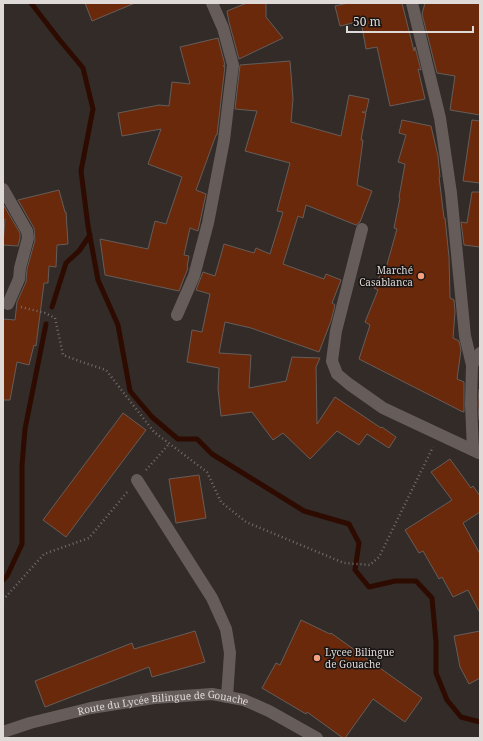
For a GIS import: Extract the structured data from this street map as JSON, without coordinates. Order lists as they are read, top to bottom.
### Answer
{
  "streets": {
    "street": ["Route du Lycée Bilingue de Gouache"]
  },
  "places": ["Marché Casablanca", "Lycee Bilingue de Gouache"],
  "scale_bar": "50 m"
}
